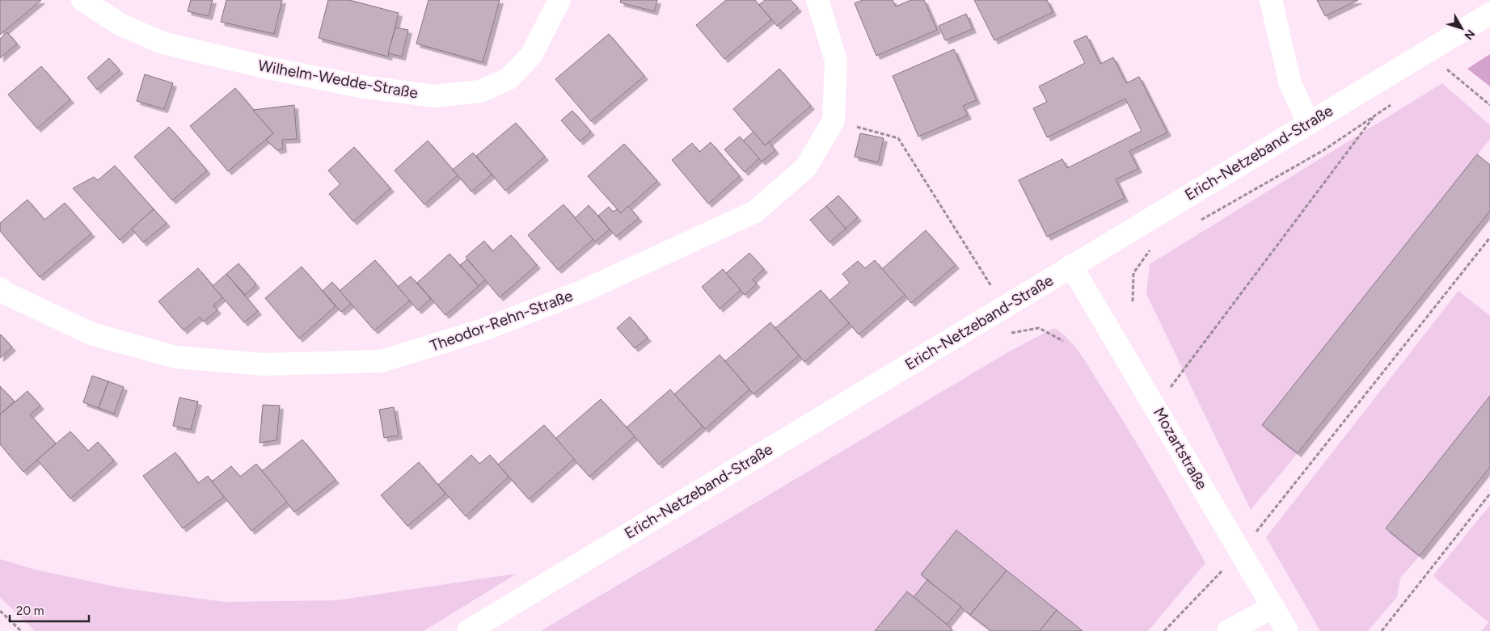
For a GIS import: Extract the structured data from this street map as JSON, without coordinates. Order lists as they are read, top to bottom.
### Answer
{
  "streets": {
    "street": [
      "Wilhelm-Wedde-Straße",
      "Erich-Netzeband-Straße",
      "Theodor-Rehn-Straße",
      "Mozartstraße"
    ]
  },
  "crossings": [
    ["Erich-Netzeband-Straße", "Mozartstraße"]
  ],
  "scale_bar": "20 m",
  "north": "bottom right"
}
